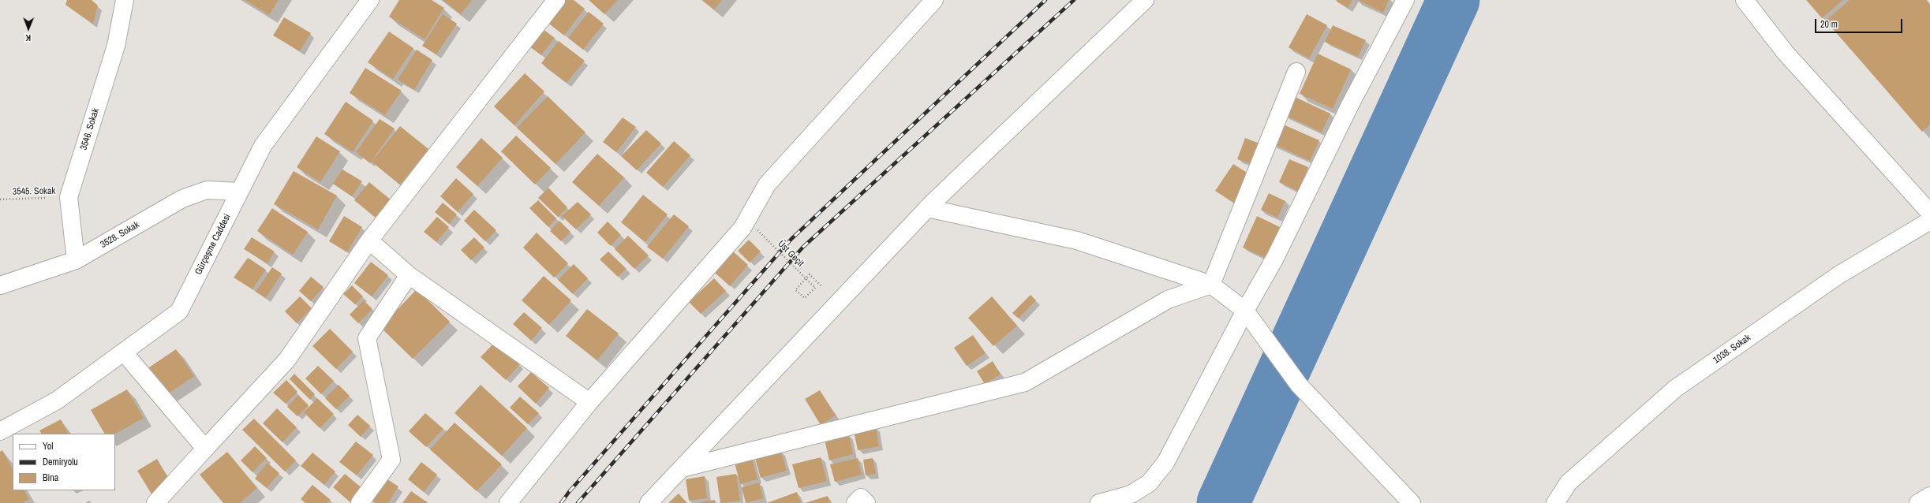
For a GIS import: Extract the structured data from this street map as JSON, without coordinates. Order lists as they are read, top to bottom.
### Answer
{
  "streets": {
    "main road": [
      "3546. Sokak",
      "3528. Sokak",
      "Gürçeşme Caddesi",
      "1038. Sokak"
    ],
    "path": ["3545. Sokak", "Üst Geçit"]
  },
  "crossings": [
    ["3546. Sokak", "3545. Sokak"],
    ["3546. Sokak", "3528. Sokak"],
    ["3528. Sokak", "Gürçeşme Caddesi"]
  ],
  "legend": ["Yol", "Demiryolu", "Bina"],
  "scale_bar": "20 m",
  "north": "bottom"
}
